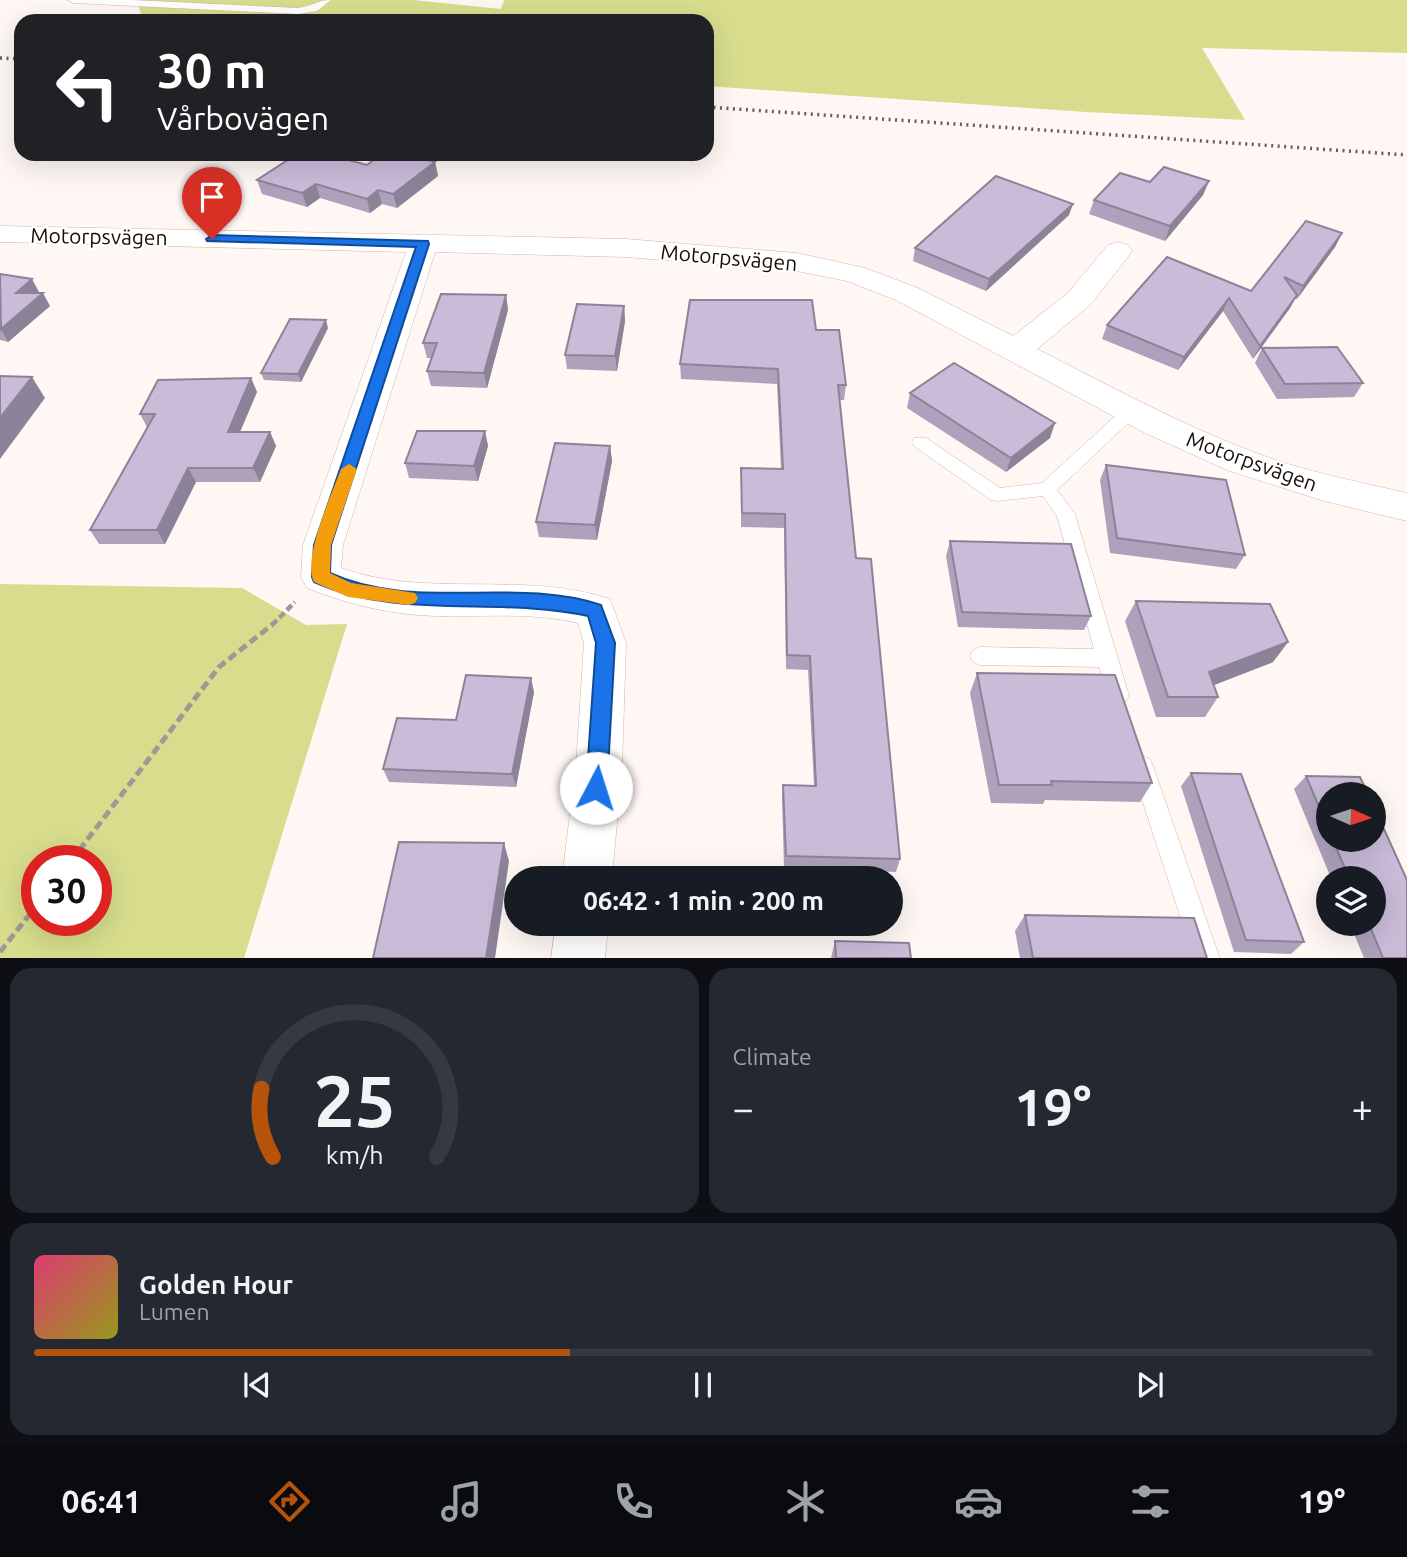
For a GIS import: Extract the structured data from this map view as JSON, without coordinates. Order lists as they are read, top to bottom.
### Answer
{
  "streets": {
    "street": ["Motorpsvägen"]
  },
  "north": "right",
  "page": {
    "turn": ["30 m", "Vårbovägen"],
    "limit": "30",
    "trip": "06:42 · 1 min · 200 m",
    "tile": "Climate",
    "heat": ["−", "19°", "+"],
    "song": ["Golden Hour", "Lumen"],
    "tabs": ["06:41", "19°"],
    "gauge": ["25", "km/h"]
  }
}
